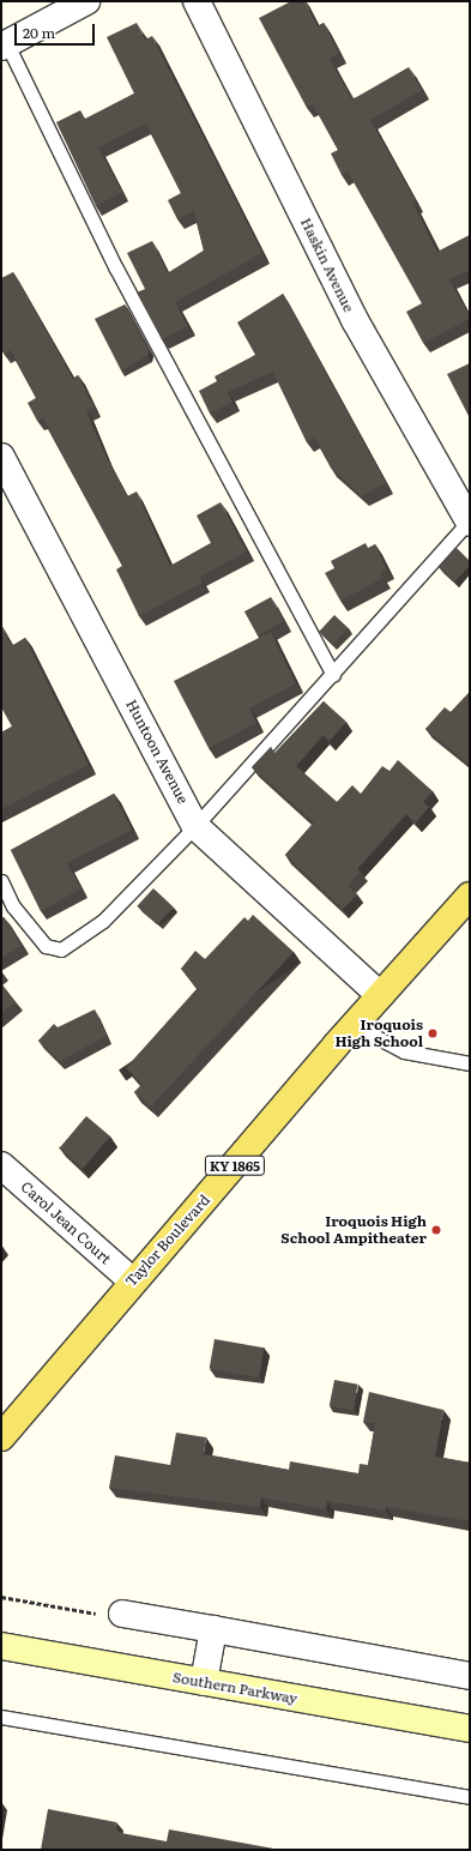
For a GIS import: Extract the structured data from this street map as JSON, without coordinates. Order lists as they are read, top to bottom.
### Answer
{
  "streets": {
    "main road": ["KY 1865", "Taylor Boulevard", "Southern Parkway"],
    "street": ["Haskin Avenue", "Huntoon Avenue", "Carol Jean Court"]
  },
  "crossings": [
    ["Huntoon Avenue", "Taylor Boulevard"],
    ["Carol Jean Court", "Taylor Boulevard"]
  ],
  "places": ["Iroquois High School", "Iroquois High School Ampitheater"],
  "scale_bar": "20 m"
}
